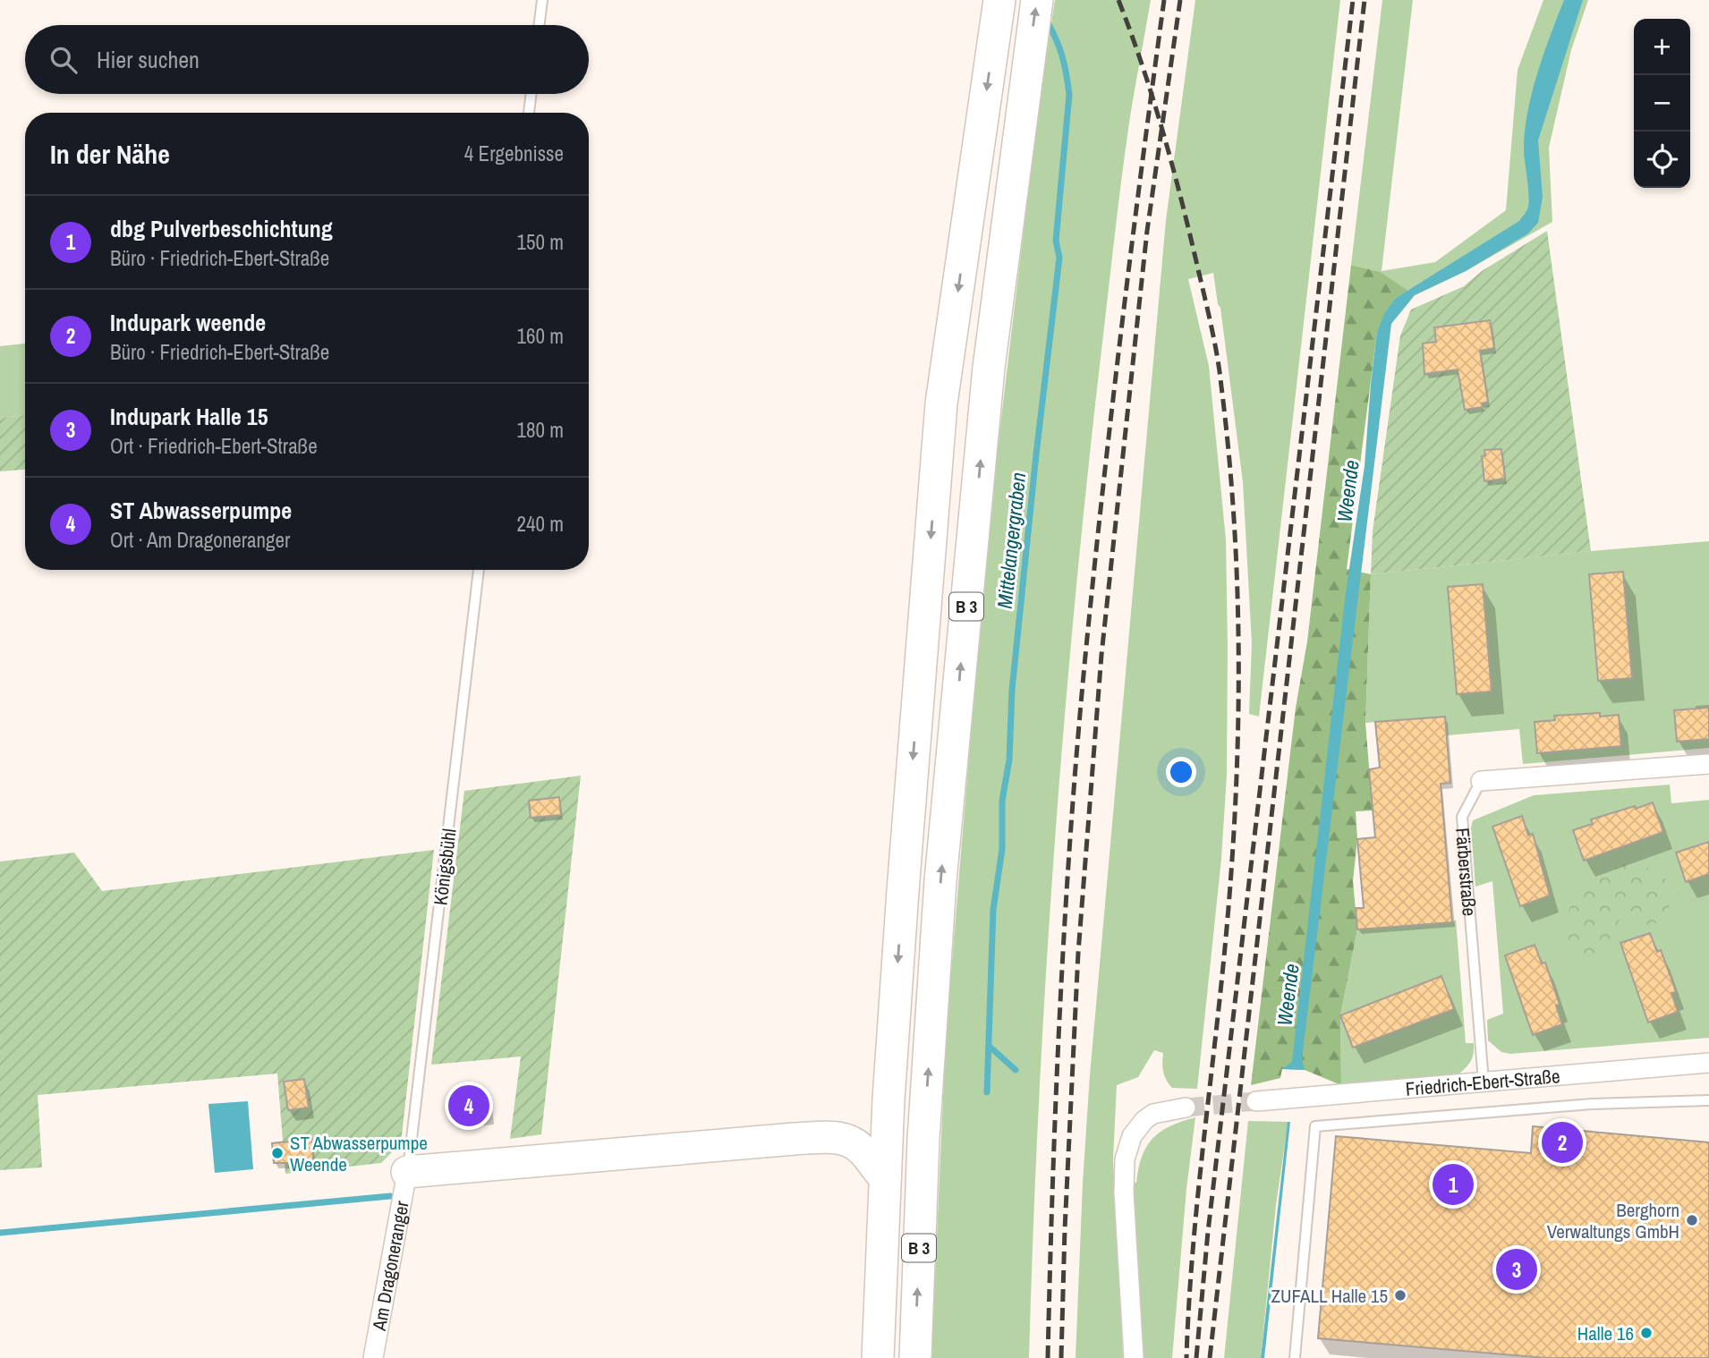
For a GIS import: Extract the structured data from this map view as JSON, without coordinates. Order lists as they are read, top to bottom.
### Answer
{
  "streets": {
    "highway": ["B 3"],
    "street": ["Färberstraße", "Friedrich-Ebert-Straße", "Am Dragoneranger"],
    "lane": ["Königsbühl"]
  },
  "crossings": [
    ["Königsbühl", "Am Dragoneranger"],
    ["Färberstraße", "Friedrich-Ebert-Straße"]
  ],
  "water": ["Weende", "Mittelangergraben"],
  "places": [
    "ST Abwasserpumpe Weende",
    "Berghorn Verwaltungs GmbH",
    "ZUFALL Halle 15",
    "Halle 16"
  ],
  "page": {
    "map_buttons": ["+", "−"],
    "search": "Hier suchen",
    "heading": ["In der Nähe", "4 Ergebnisse"],
    "list": [
      {
        "mark": "1",
        "name": "dbg Pulverbeschichtung",
        "note": "Büro · Friedrich-Ebert-Straße",
        "value": "150 m"
      },
      {
        "mark": "2",
        "name": "Indupark weende",
        "note": "Büro · Friedrich-Ebert-Straße",
        "value": "160 m"
      },
      {
        "mark": "3",
        "name": "Indupark Halle 15",
        "note": "Ort · Friedrich-Ebert-Straße",
        "value": "180 m"
      },
      {
        "mark": "4",
        "name": "ST Abwasserpumpe",
        "note": "Ort · Am Dragoneranger",
        "value": "240 m"
      }
    ],
    "pins": [
      "4",
      "2",
      "1",
      "3"
    ]
  }
}
